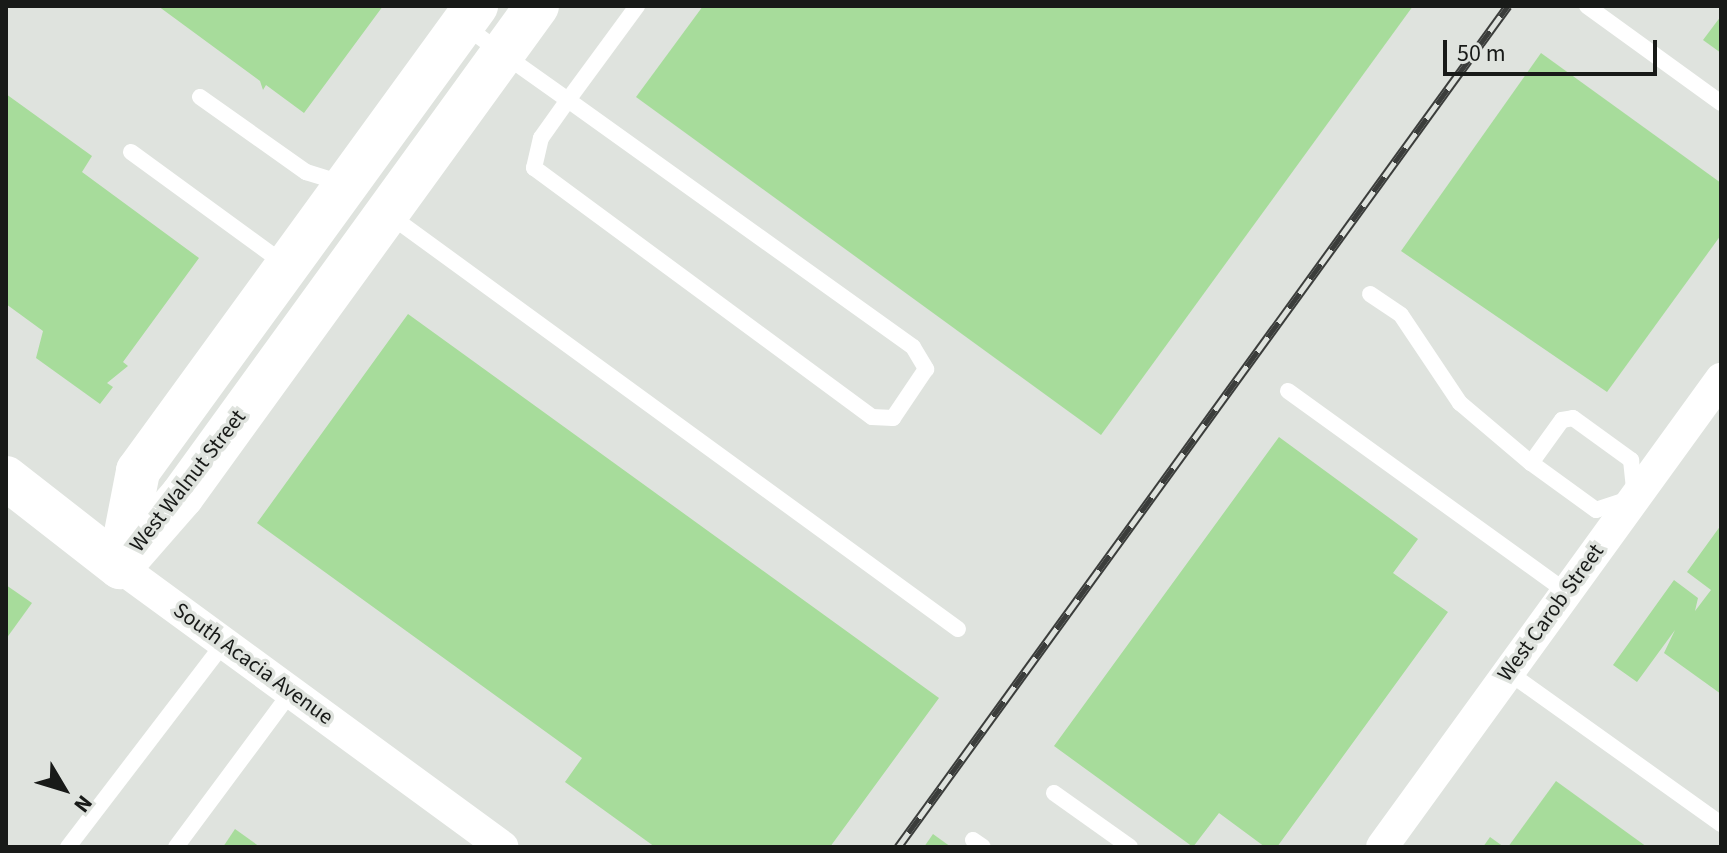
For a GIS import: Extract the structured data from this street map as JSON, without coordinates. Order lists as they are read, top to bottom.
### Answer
{
  "streets": {
    "street": ["West Walnut Street", "West Carob Street", "South Acacia Avenue"]
  },
  "crossings": [
    ["West Walnut Street", "South Acacia Avenue"]
  ],
  "scale_bar": "50 m",
  "north": "bottom right"
}
